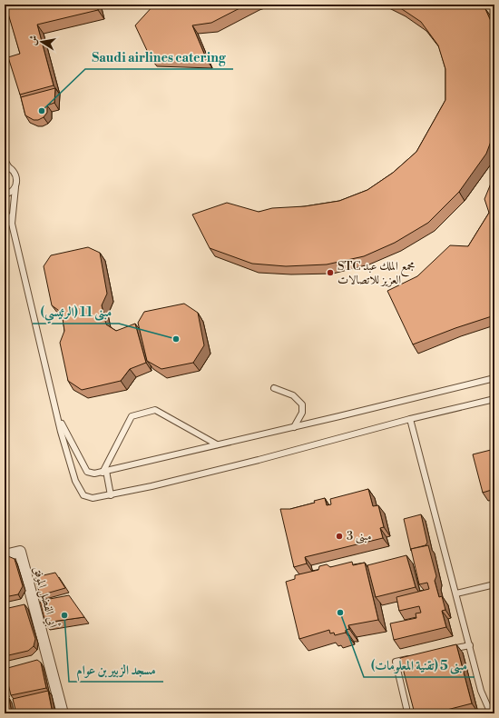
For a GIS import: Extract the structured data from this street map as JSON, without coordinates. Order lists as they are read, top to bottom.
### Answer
{
  "streets": {
    "street": ["أبي الفضل الموفق"]
  },
  "places": [
    "Saudi airlines catering",
    "STC مجمع الملك عبد العزيز للاتصالات",
    "مبنى 11 (الرئيسي)",
    "مبنى 3",
    "مبنى 5 (تقنية المعلومات)",
    "مسجد الزبير بن عوام"
  ],
  "north": "left"
}
